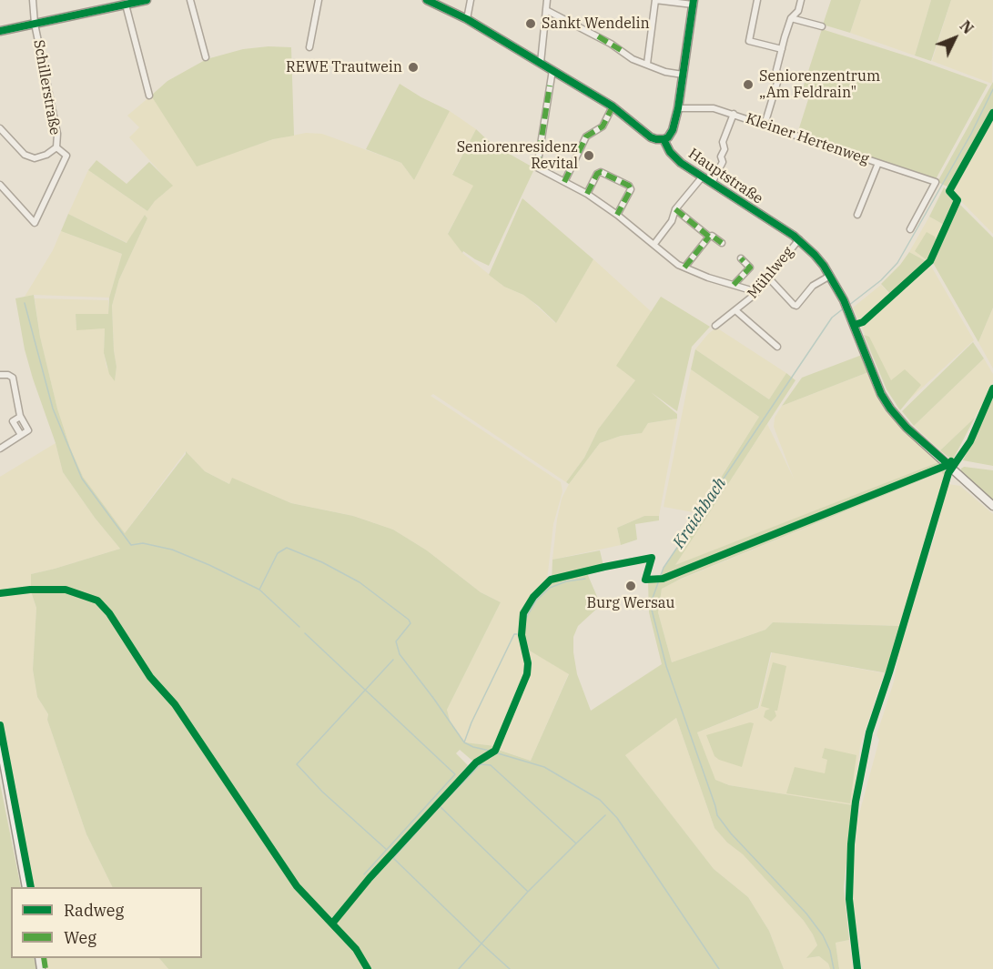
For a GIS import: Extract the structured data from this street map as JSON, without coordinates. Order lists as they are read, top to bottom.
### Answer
{
  "streets": {
    "street": [
      "Schillerstraße",
      "Kleiner Hertenweg",
      "Hauptstraße",
      "Mühlweg"
    ]
  },
  "crossings": [
    ["Hauptstraße", "Mühlweg"]
  ],
  "water": ["Kraichbach"],
  "places": [
    "Sankt Wendelin",
    "REWE Trautwein",
    "Seniorenzentrum „Am Feldrain\"",
    "Seniorenresidenz Revital",
    "Burg Wersau"
  ],
  "legend": ["Radweg", "Weg"],
  "north": "top right"
}
